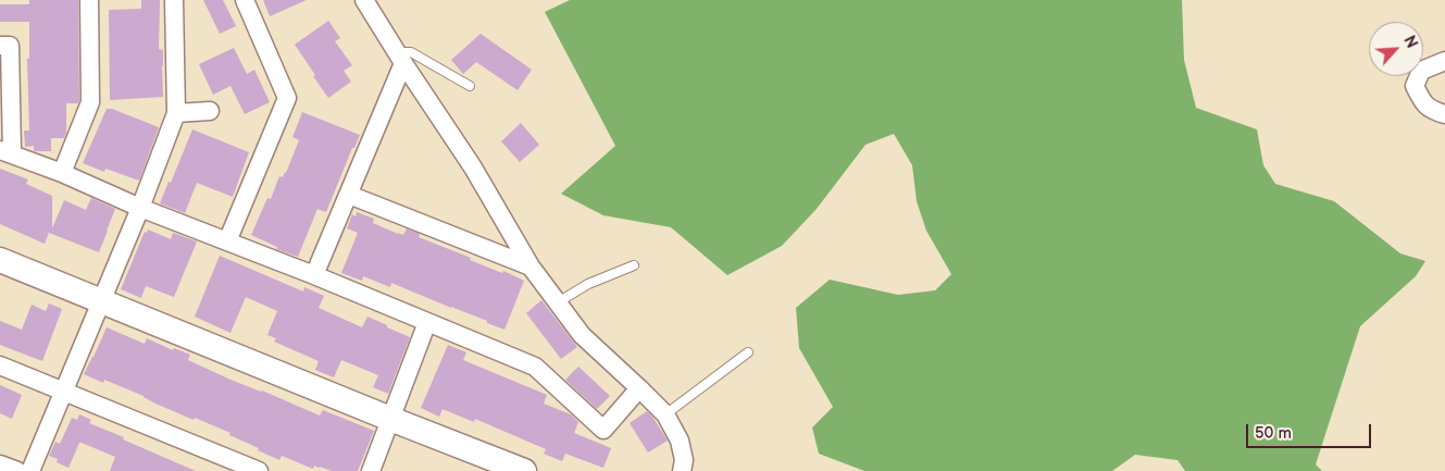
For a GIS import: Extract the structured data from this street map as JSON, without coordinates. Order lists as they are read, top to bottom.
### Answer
{
  "scale_bar": "50 m",
  "north": "top right"
}
